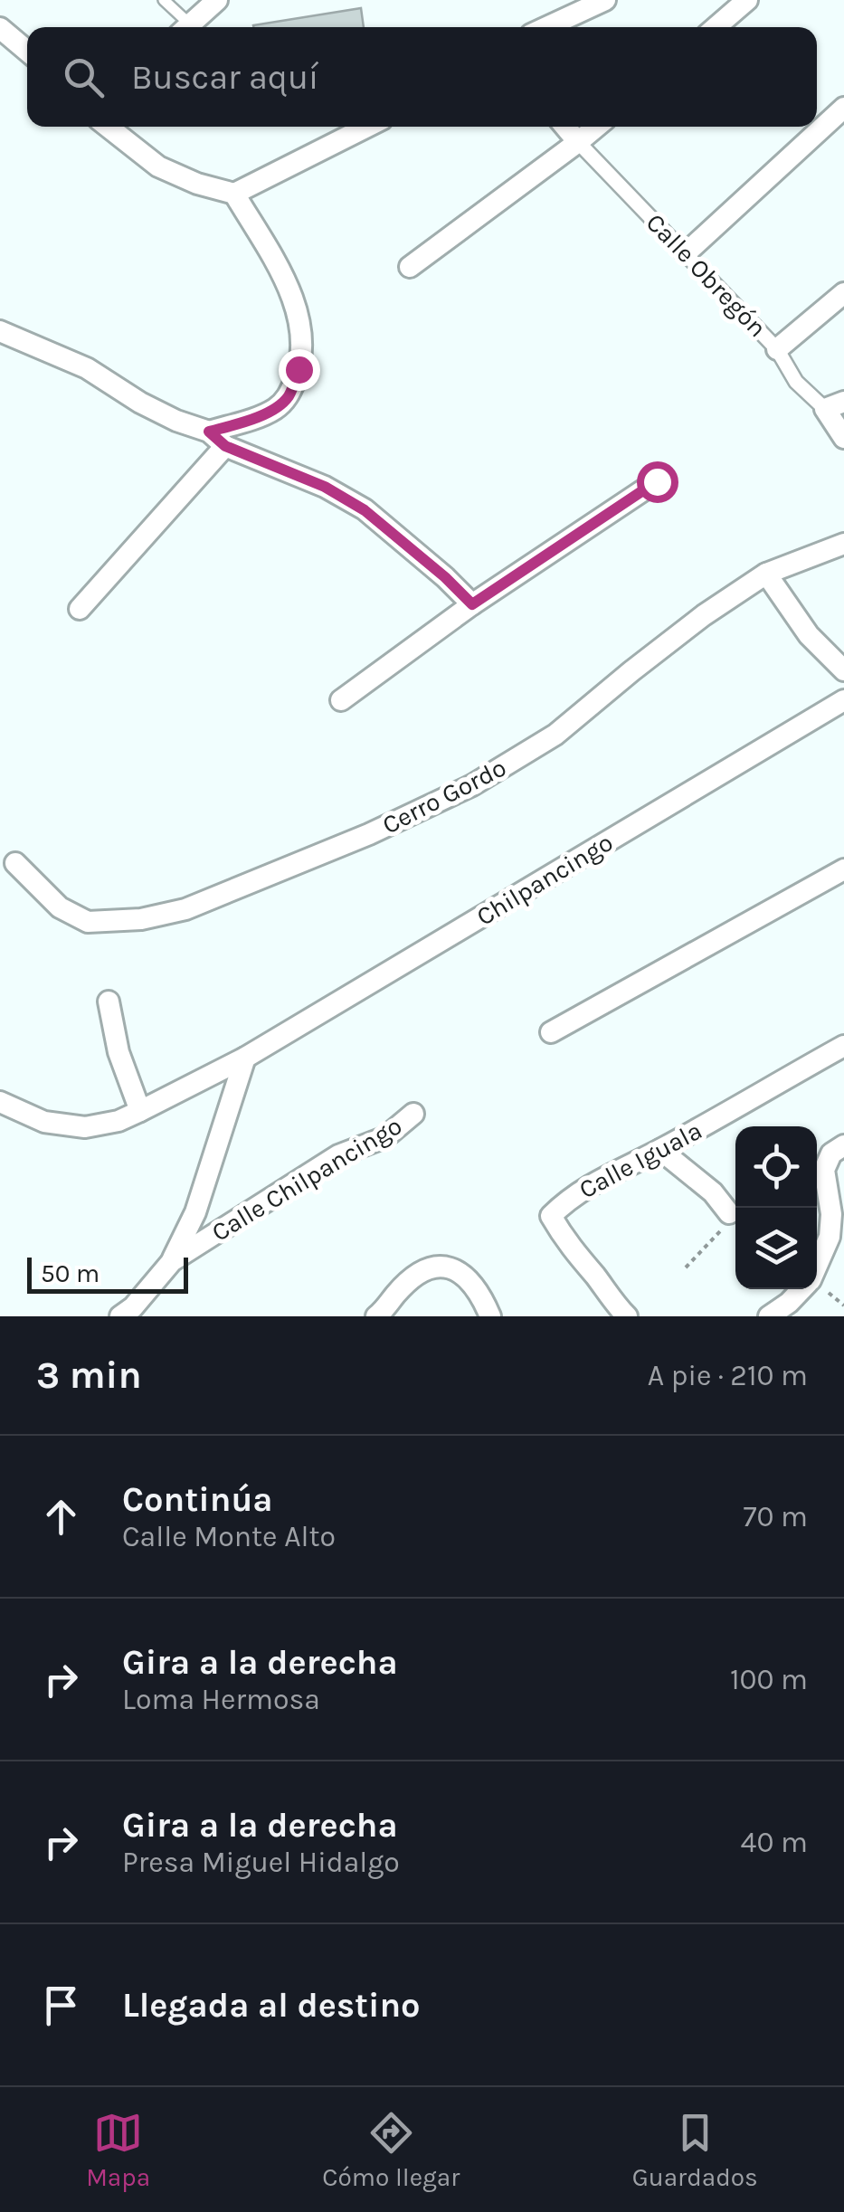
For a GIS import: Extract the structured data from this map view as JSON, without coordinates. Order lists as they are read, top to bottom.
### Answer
{
  "streets": {
    "street": [
      "Calle Obregón",
      "Cerro Gordo",
      "Chilpancingo",
      "Calle Iguala",
      "Calle Chilpancingo"
    ]
  },
  "scale_bar": "50 m",
  "page": {
    "search": "Buscar aquí",
    "scale": "50 m",
    "heading": ["3 min", "A pie · 210 m"],
    "list": [
      ["Continúa", "Calle Monte Alto", "70 m"],
      ["Gira a la derecha", "Loma Hermosa", "100 m"],
      ["Gira a la derecha", "Presa Miguel Hidalgo", "40 m"],
      "Llegada al destino"
    ],
    "nav": ["Mapa", "Cómo llegar", "Guardados"]
  }
}
